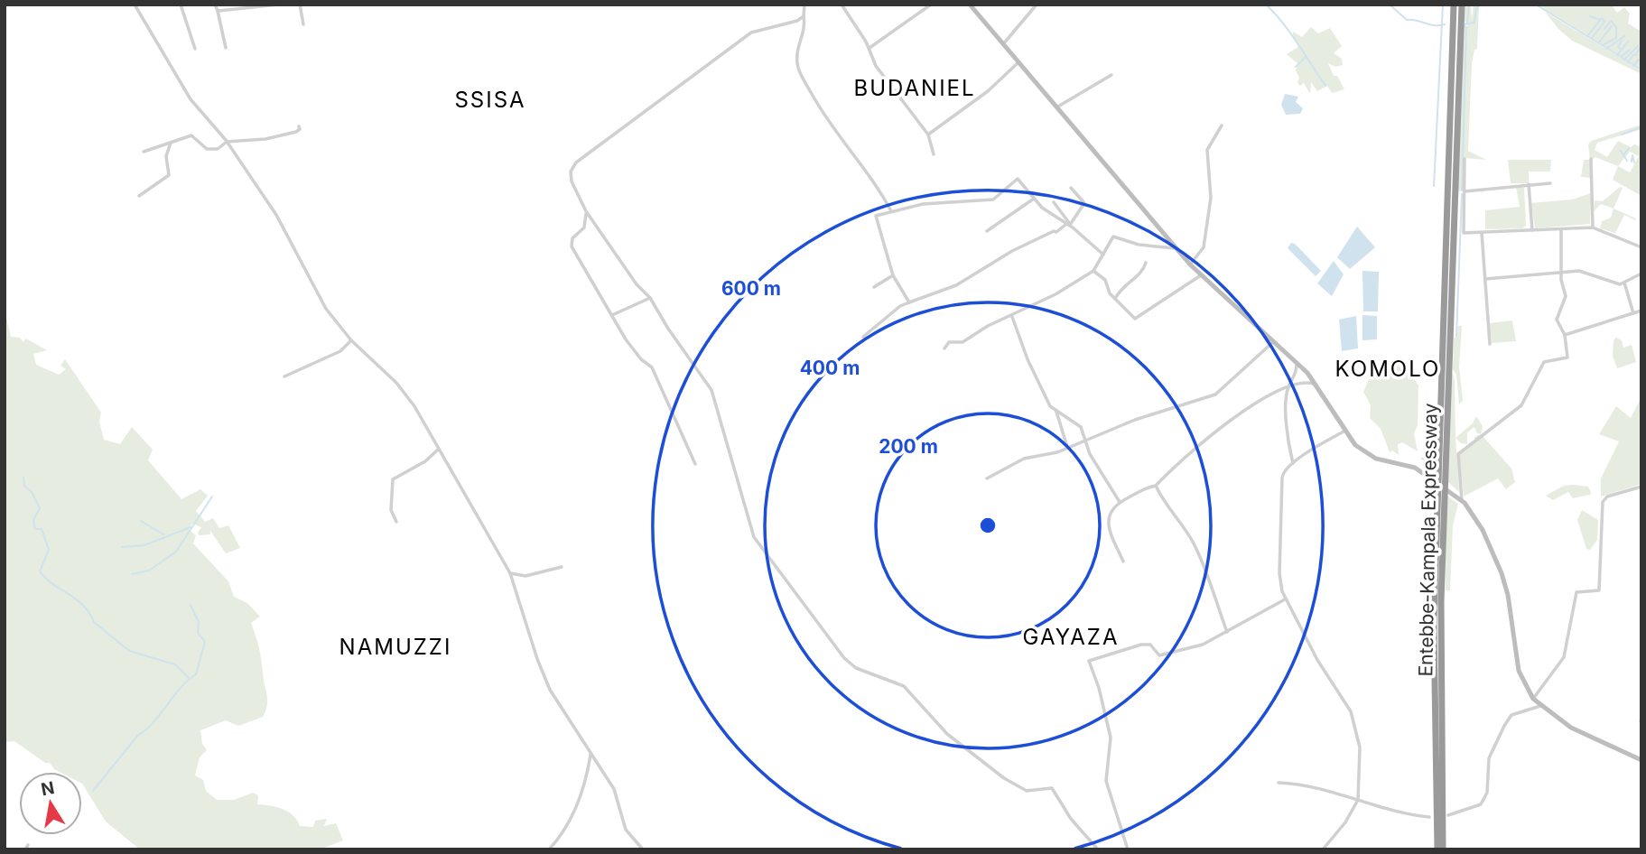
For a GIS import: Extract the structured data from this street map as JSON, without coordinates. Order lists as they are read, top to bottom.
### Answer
{
  "streets": {
    "highway": ["Entebbe-Kampala Expressway"]
  },
  "districts": [
    "BUDANIEL",
    "SSISA",
    "KOMOLO",
    "GAYAZA",
    "NAMUZZI"
  ],
  "north": "top",
  "rings": ["600 m", "400 m", "200 m"]
}
